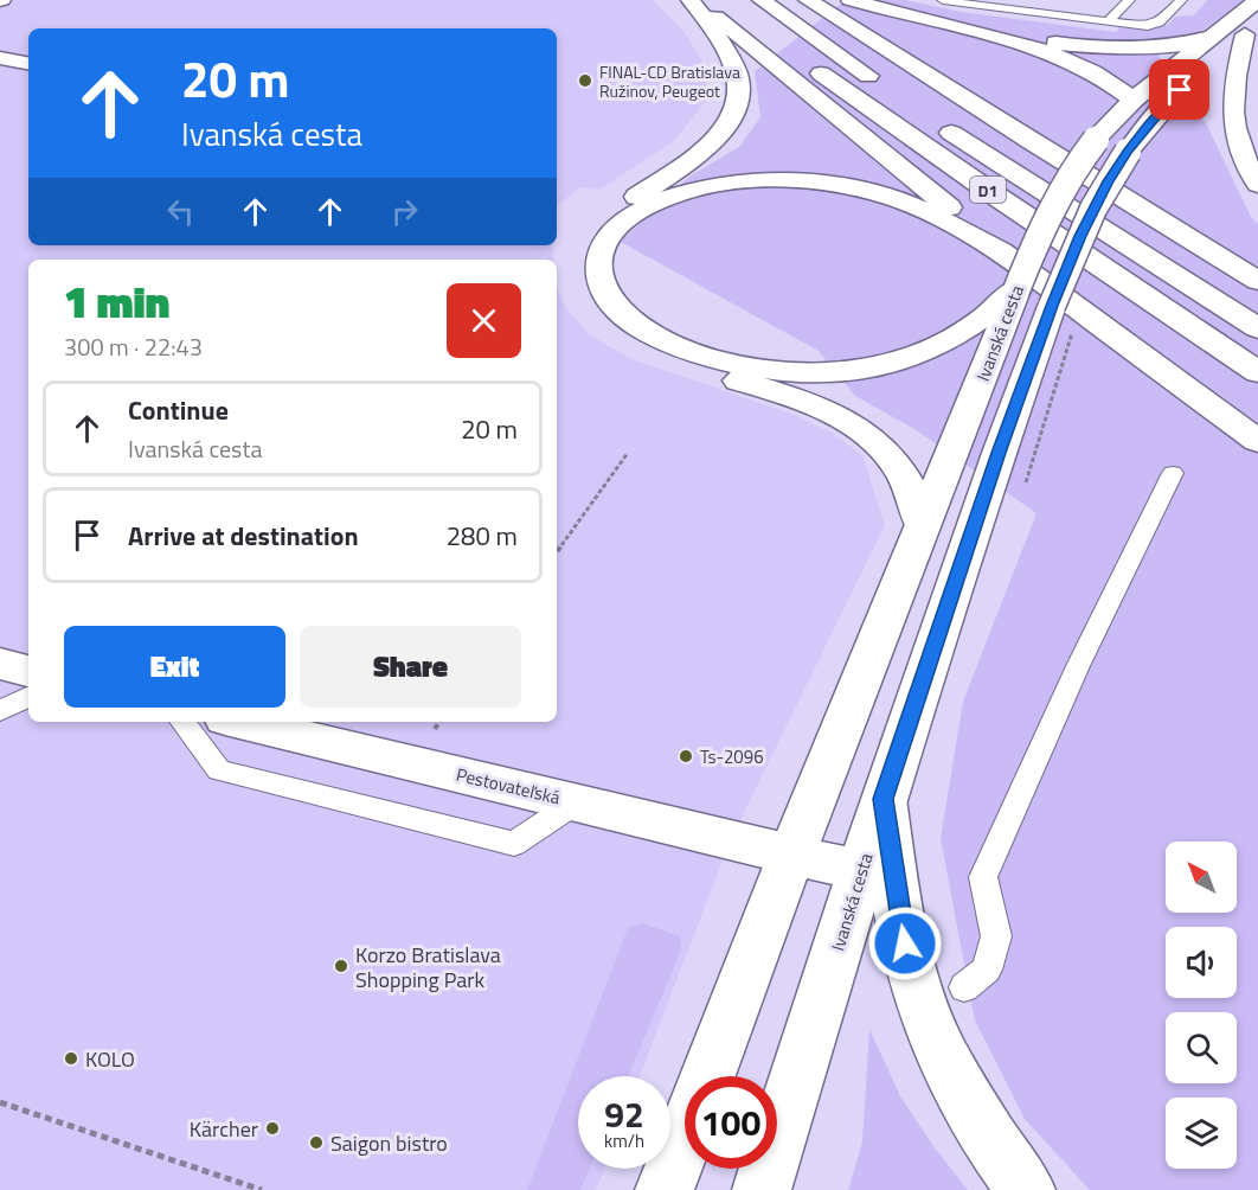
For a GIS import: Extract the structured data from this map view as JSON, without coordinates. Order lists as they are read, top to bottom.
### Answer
{
  "streets": {
    "main road": ["D1", "Ivanská cesta", "Pestovateľská"]
  },
  "crossings": [
    ["Ivanská cesta", "Pestovateľská"]
  ],
  "places": [
    "FINAL-CD Bratislava Ružinov, Peugeot",
    "Ts-2096",
    "Korzo Bratislava Shopping Park",
    "KOLO",
    "Kärcher",
    "Saigon bistro"
  ],
  "north": "top left",
  "page": {
    "turn": ["20 m", "Ivanská cesta"],
    "heading": ["1 min", "300 m · 22:43"],
    "list": [
      {
        "name": "Continue",
        "note": "Ivanská cesta",
        "value": "20 m"
      },
      {
        "name": "Arrive at destination",
        "value": "280 m"
      }
    ],
    "buttons": ["Exit", "Share"],
    "speed": "92 km/h",
    "limit": "100"
  }
}
